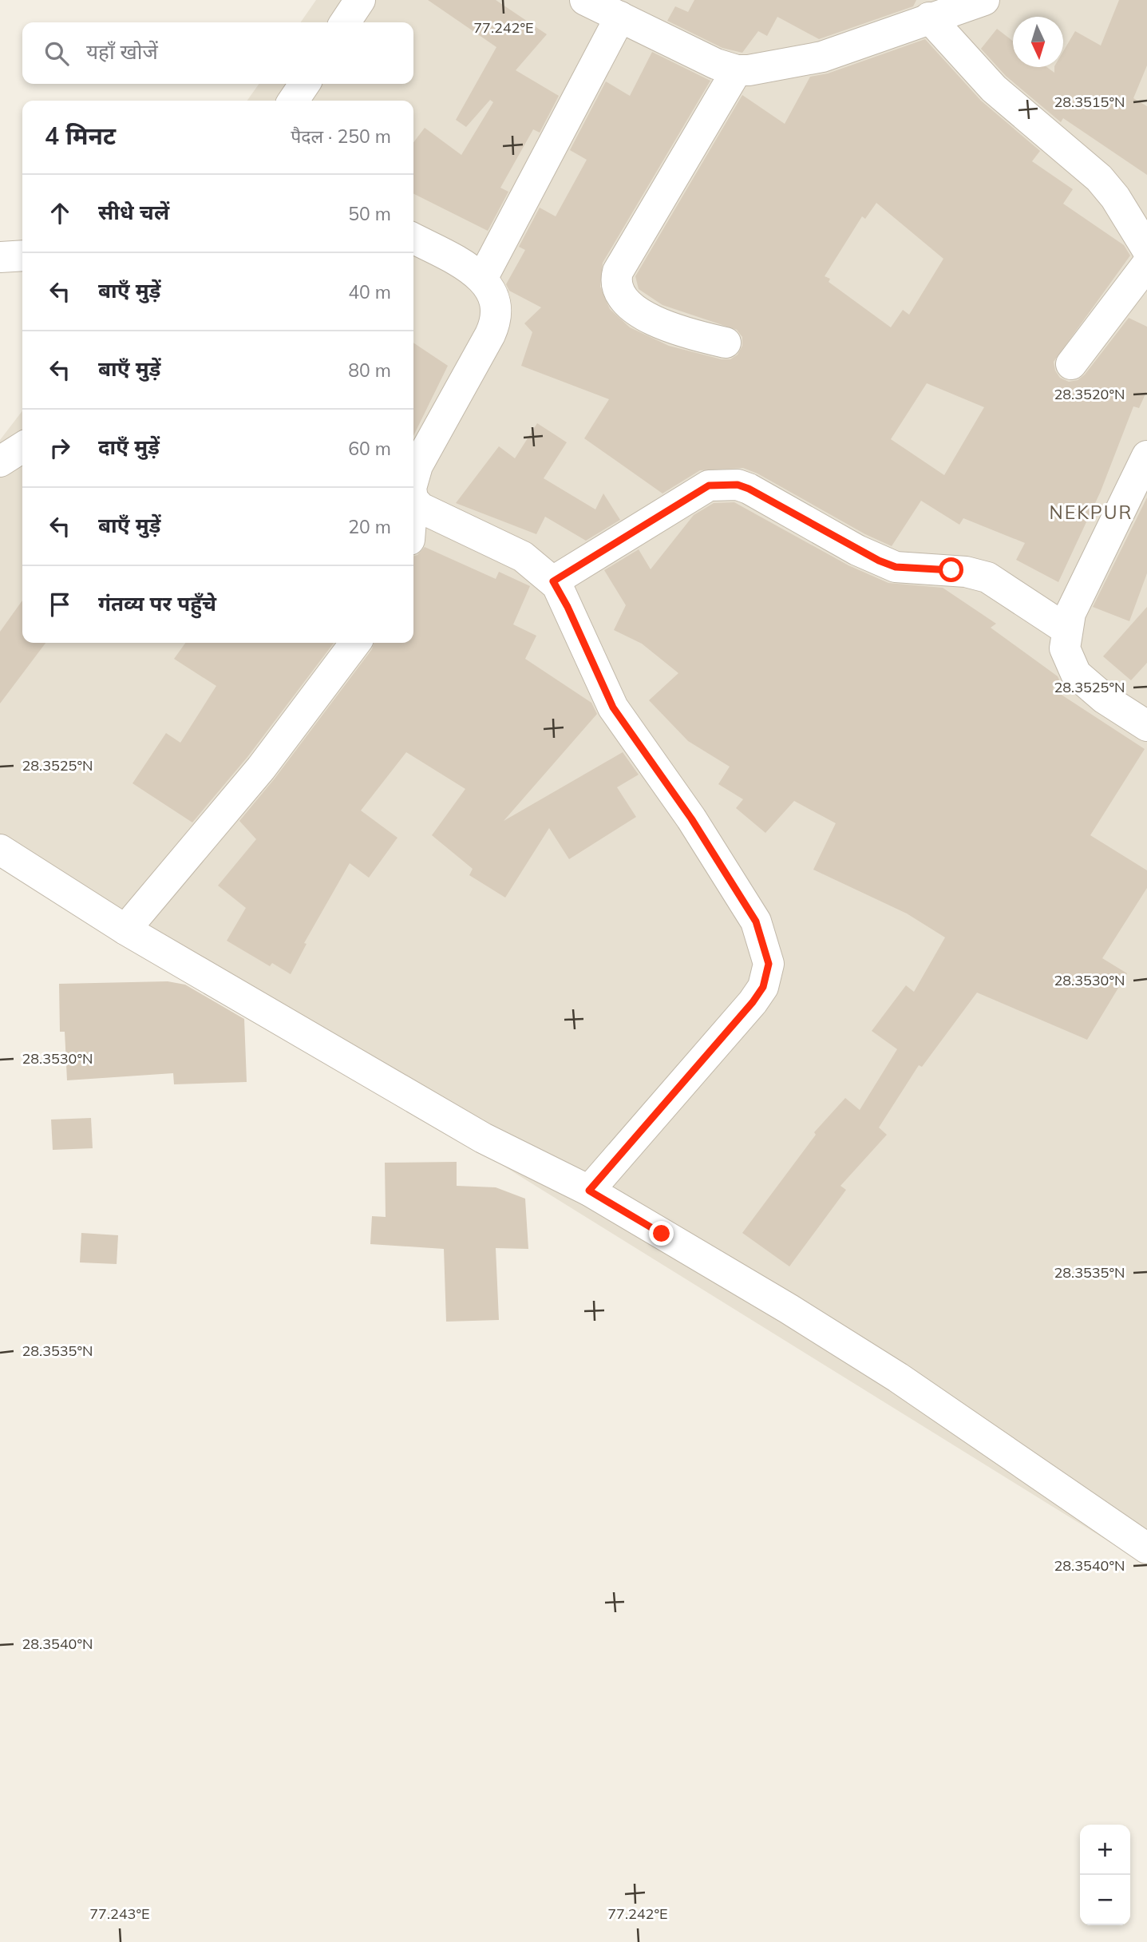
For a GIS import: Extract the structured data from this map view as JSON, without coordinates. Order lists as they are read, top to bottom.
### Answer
{
  "districts": ["NEKPUR"],
  "north": "bottom",
  "page": {
    "search": "यहाँ खोजें",
    "heading": ["4 मिनट", "पैदल · 250 m"],
    "list": [
      ["सीधे चलें", "50 m"],
      ["बाएँ मुड़ें", "40 m"],
      ["बाएँ मुड़ें", "80 m"],
      ["दाएँ मुड़ें", "60 m"],
      ["बाएँ मुड़ें", "20 m"],
      "गंतव्य पर पहुँचे"
    ],
    "map_buttons": ["+", "−"]
  },
  "coordinates": [
    "77.242°E",
    "28.3515°N",
    "28.3520°N",
    "28.3525°N",
    "28.3530°N",
    "28.3535°N",
    "28.3540°N",
    "77.243°E"
  ]
}
